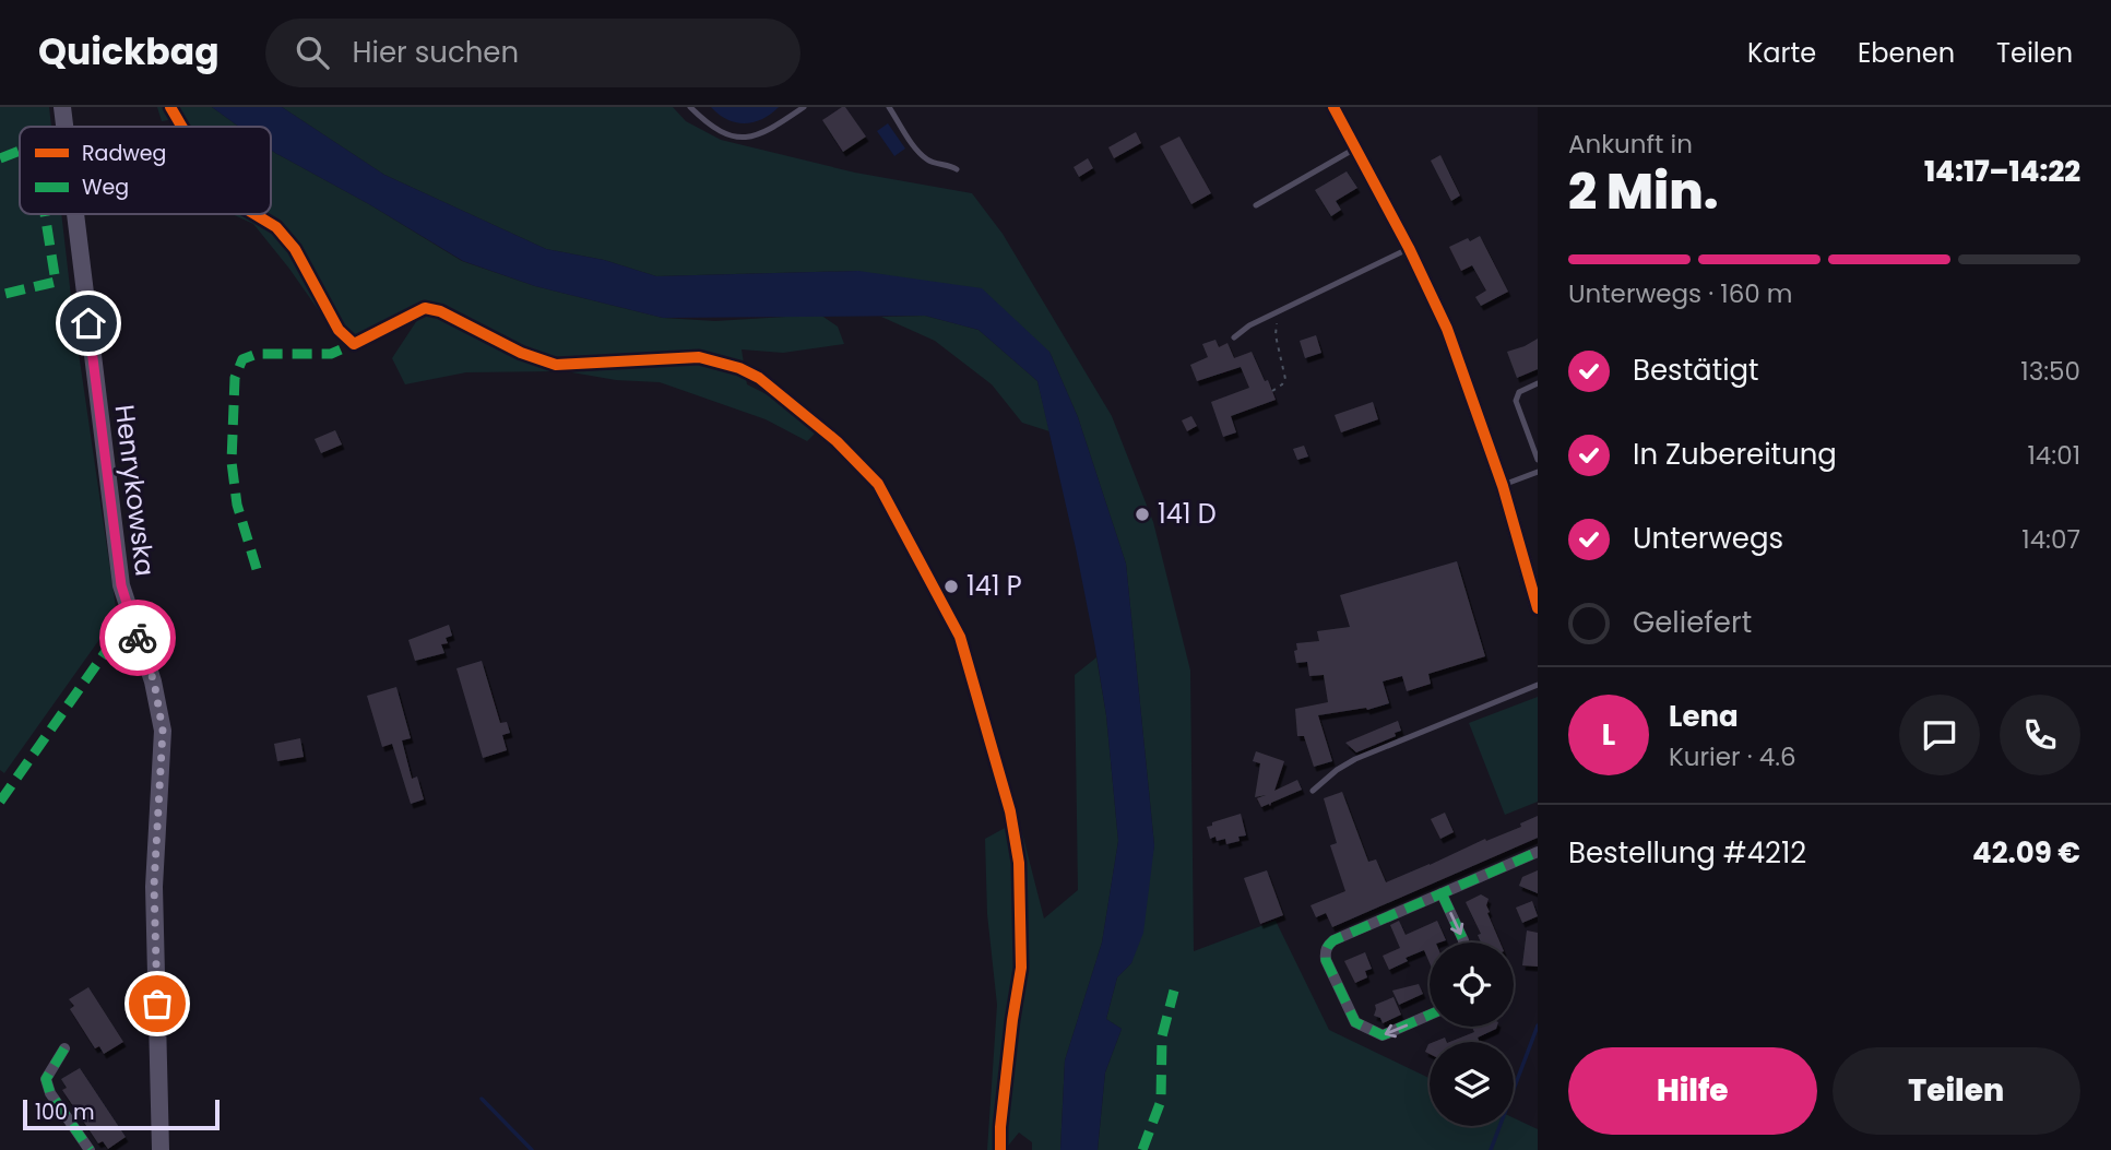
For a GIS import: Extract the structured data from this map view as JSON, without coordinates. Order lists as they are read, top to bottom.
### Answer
{
  "streets": {
    "main road": ["Henrykowska"]
  },
  "places": ["141 D", "141 P"],
  "legend": ["Radweg", "Weg"],
  "scale_bar": "100 m",
  "page": {
    "header": "Quickbag",
    "search": "Hier suchen",
    "nav": ["Karte", "Ebenen", "Teilen"],
    "heading": ["2 Min.", "Ankunft in", "14:17–14:22"],
    "panel": [
      "Lena",
      "Kurier · 4.6",
      "Bestellung #4212",
      "42.09 €"
    ],
    "bar": "Unterwegs · 160 m",
    "list": [
      ["Bestätigt", "13:50"],
      ["In Zubereitung", "14:01"],
      ["Unterwegs", "14:07"],
      "Geliefert"
    ],
    "round": "L",
    "buttons": ["Hilfe", "Teilen"],
    "scale": "100 m"
  }
}
